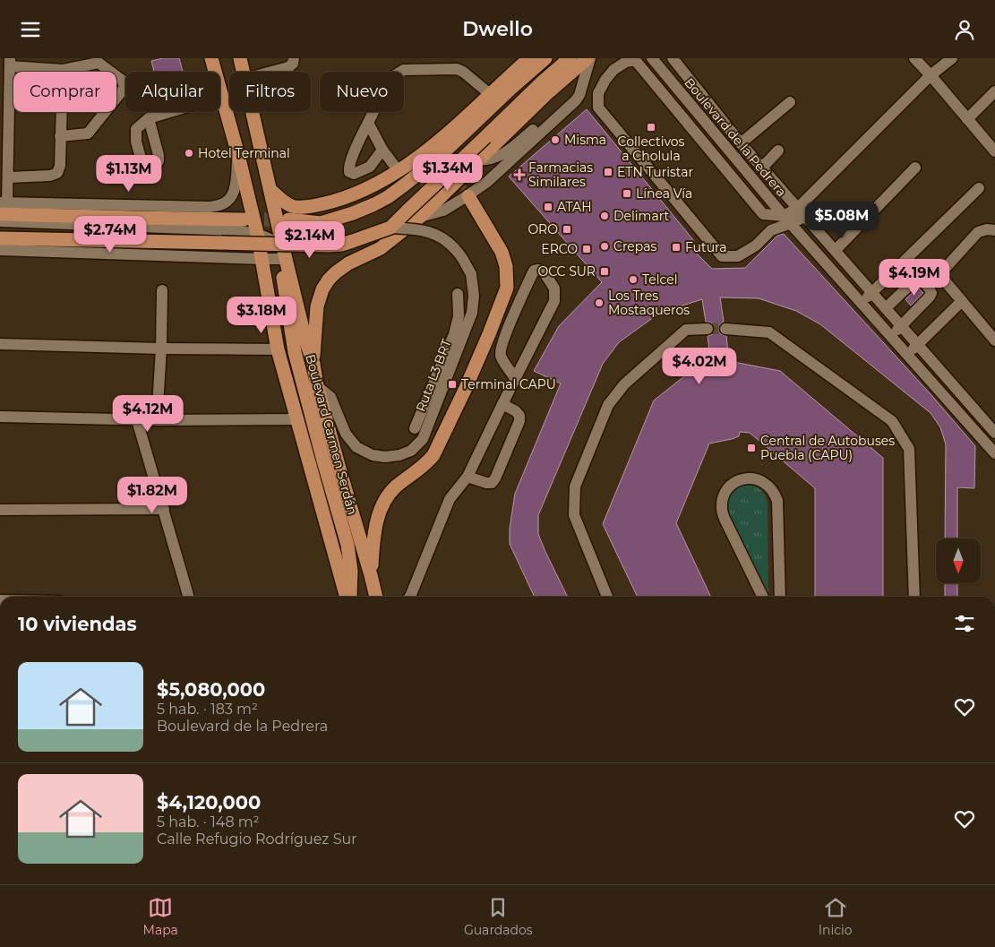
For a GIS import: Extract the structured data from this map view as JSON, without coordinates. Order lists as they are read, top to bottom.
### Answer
{
  "streets": {
    "main road": ["Boulevard Carmen Serdán"],
    "street": ["Boulevard de la Pedrera", "Ruta L3 BRT"]
  },
  "crossings": [
    ["Ruta L3 BRT", "Boulevard Carmen Serdán"]
  ],
  "places": {
    "transit": [
      "Collectivos a Cholula",
      "ETN Turistar",
      "Línea Vía",
      "ATAH",
      "ORO",
      "Futura",
      "ERCO",
      "OCC SUR",
      "Terminal CAPU",
      "Central de Autobuses Puebla (CAPU)"
    ],
    "other": [
      "Misma",
      "Hotel Terminal",
      "Delimart",
      "Crepas",
      "Telcel",
      "Los Tres Mostaqueros"
    ],
    "health": ["Farmacias Similares"]
  },
  "north": "bottom",
  "page": {
    "header": "Dwello",
    "chip": [
      "Comprar",
      "Alquilar",
      "Filtros",
      "Nuevo"
    ],
    "price": [
      "$1.34M",
      "$1.13M",
      "$5.08M",
      "$2.74M",
      "$2.14M",
      "$4.19M",
      "$3.18M",
      "$4.02M",
      "$4.12M",
      "$1.82M"
    ],
    "heading": "10 viviendas",
    "list": [
      {
        "name": "$5,080,000",
        "note": "5 hab. · 183 m² · Boulevard de la Pedrera"
      },
      {
        "name": "$4,120,000",
        "note": "5 hab. · 148 m² · Calle Refugio Rodríguez Sur"
      }
    ],
    "tabs": ["Mapa", "Guardados", "Inicio"]
  }
}
